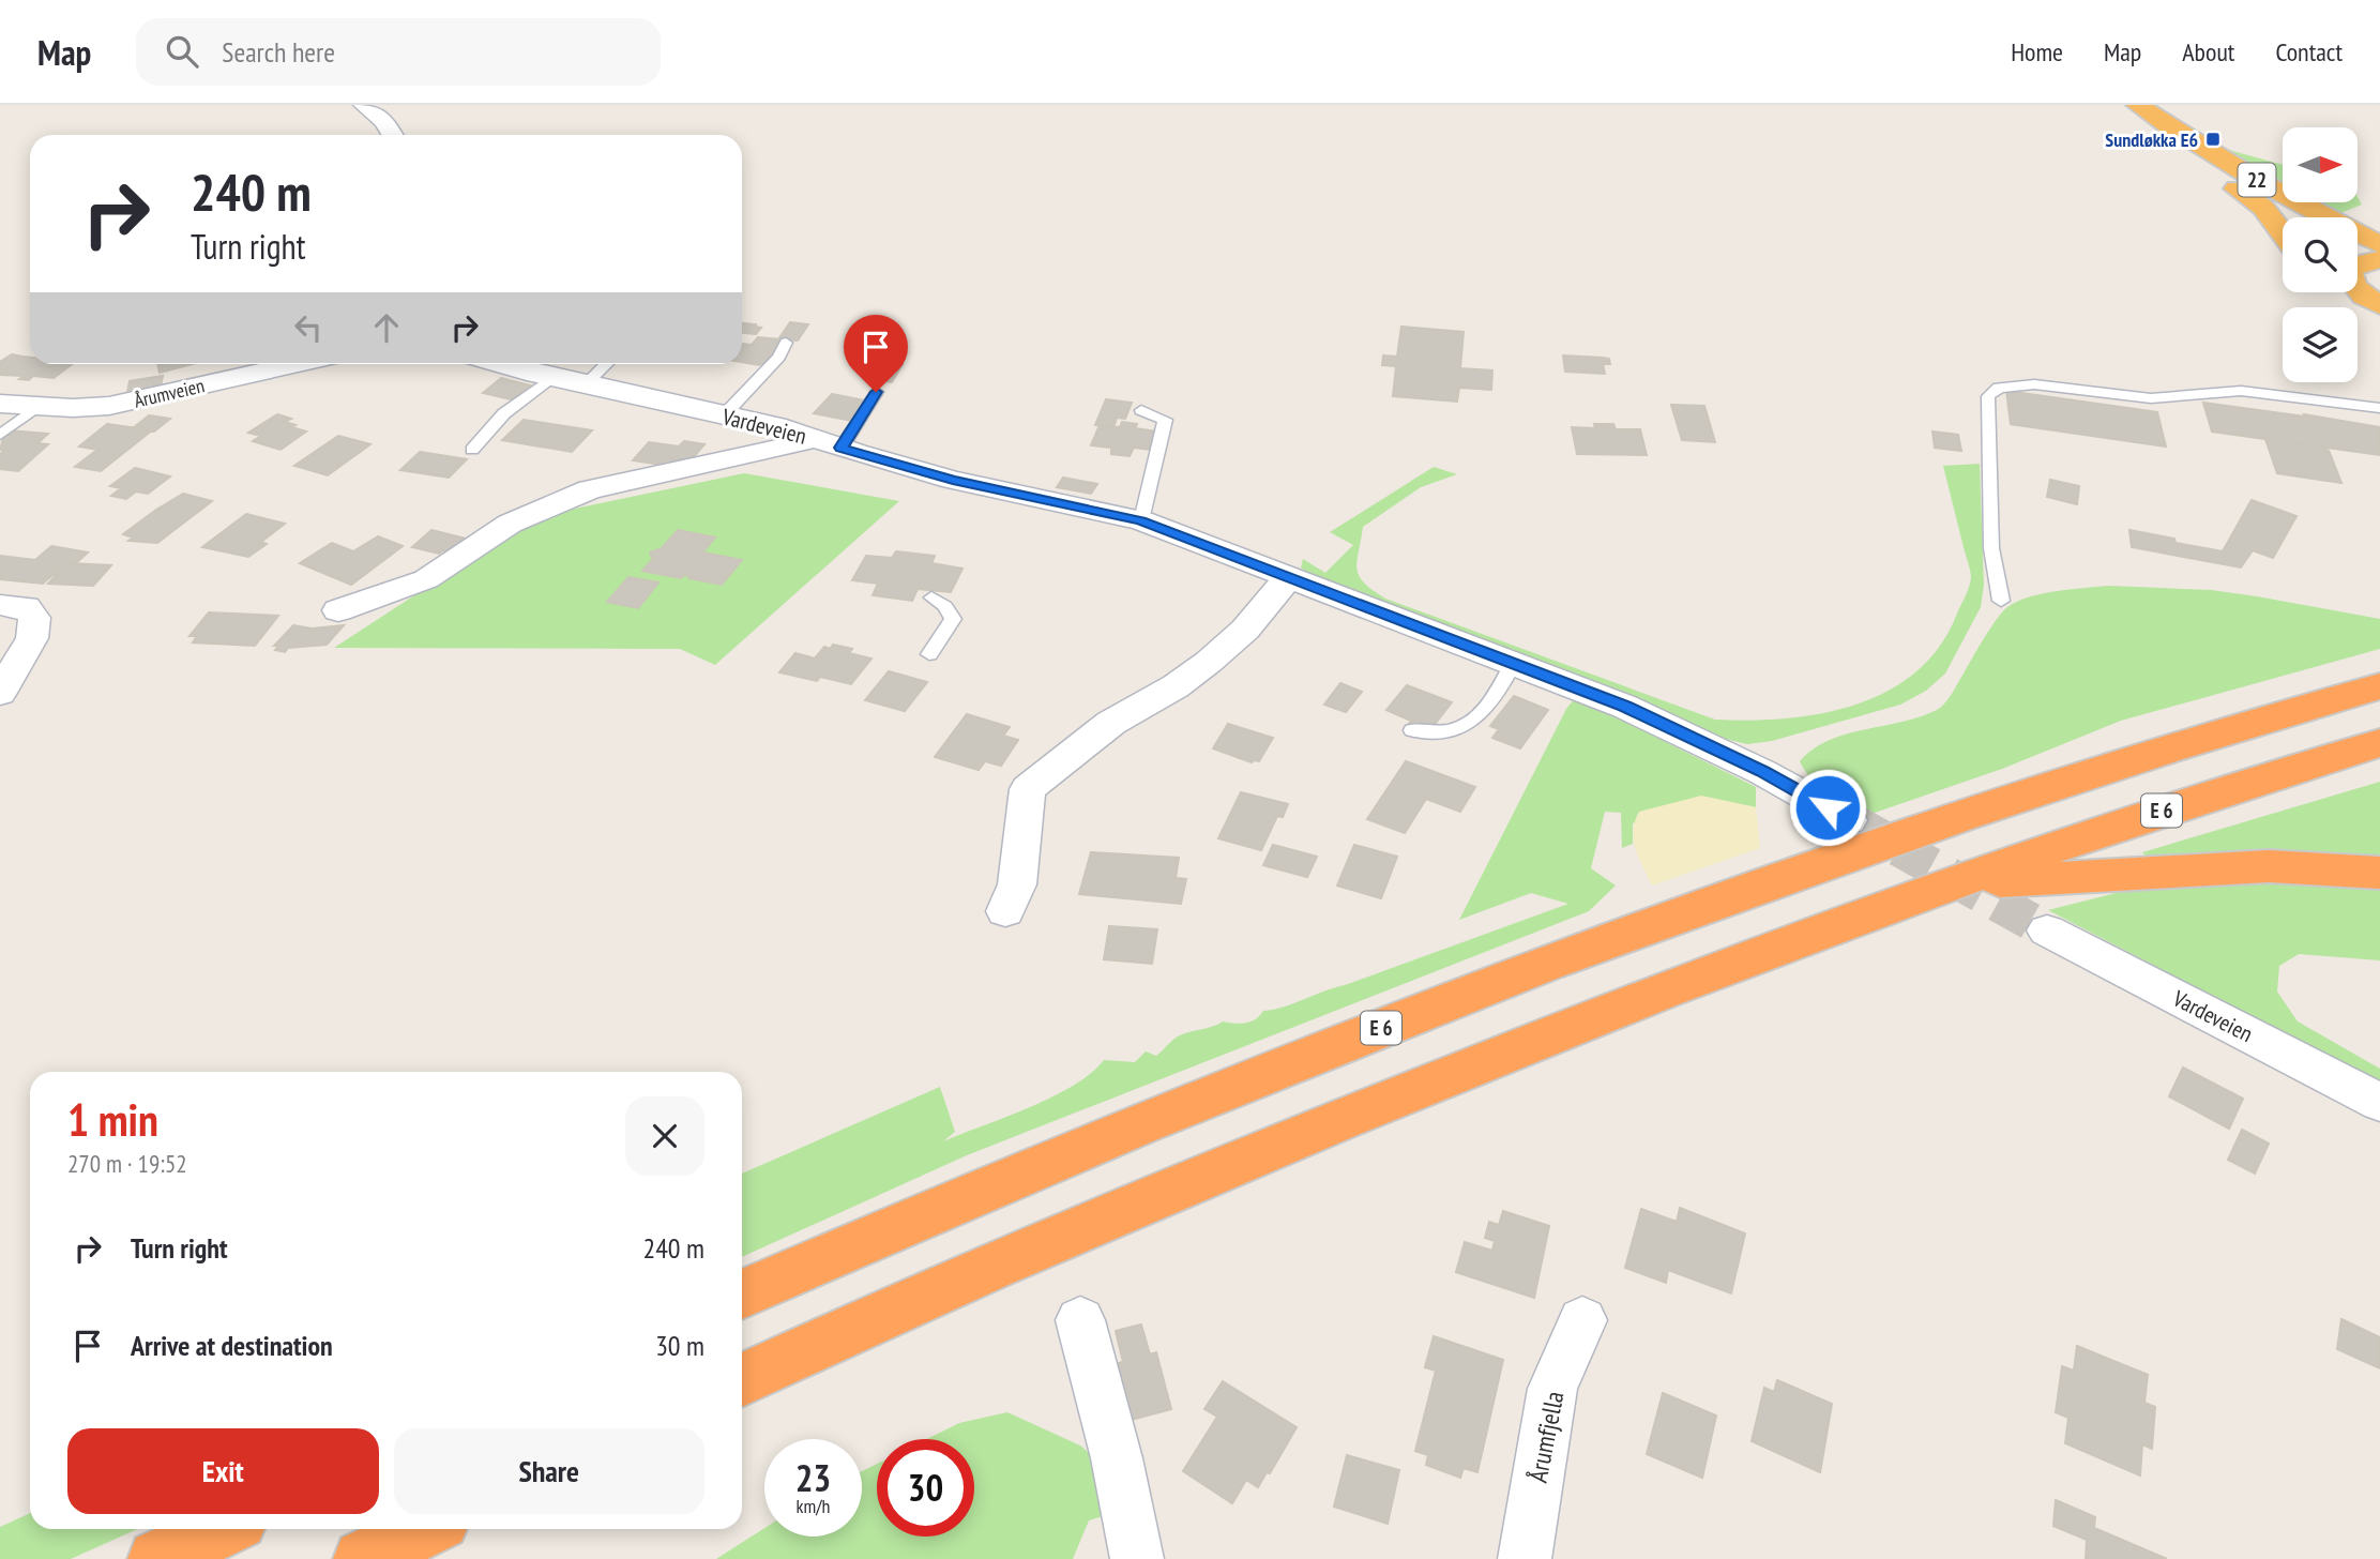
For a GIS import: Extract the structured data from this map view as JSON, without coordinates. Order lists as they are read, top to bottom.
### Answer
{
  "streets": {
    "highway": ["22", "E 6"],
    "street": ["Årumveien", "Vardeveien", "Årumfjella"]
  },
  "places": {
    "transit": ["Sundløkka E6"]
  },
  "north": "right",
  "page": {
    "header": "Map",
    "search": "Search here",
    "nav": [
      "Home",
      "Map",
      "About",
      "Contact"
    ],
    "turn": ["240 m", "Turn right"],
    "heading": ["1 min", "270 m · 19:52"],
    "list": [
      {
        "name": "Turn right",
        "value": "240 m"
      },
      {
        "name": "Arrive at destination",
        "value": "30 m"
      }
    ],
    "buttons": ["Exit", "Share"],
    "speed": "23 km/h",
    "limit": "30"
  }
}
